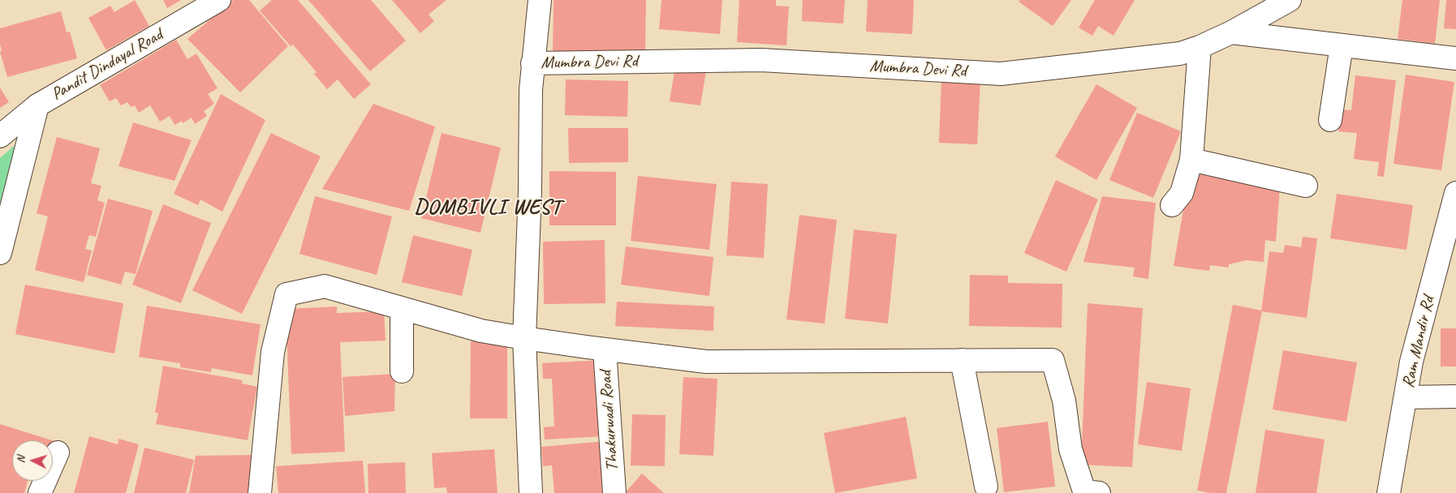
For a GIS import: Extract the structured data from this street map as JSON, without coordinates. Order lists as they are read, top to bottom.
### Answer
{
  "streets": {
    "street": [
      "Mumbra Devi Rd",
      "Pandit Dindayal Road",
      "Ram Mandir Rd",
      "Thakurwadi Road"
    ]
  },
  "districts": ["DOMBIVLI WEST"],
  "north": "left"
}
